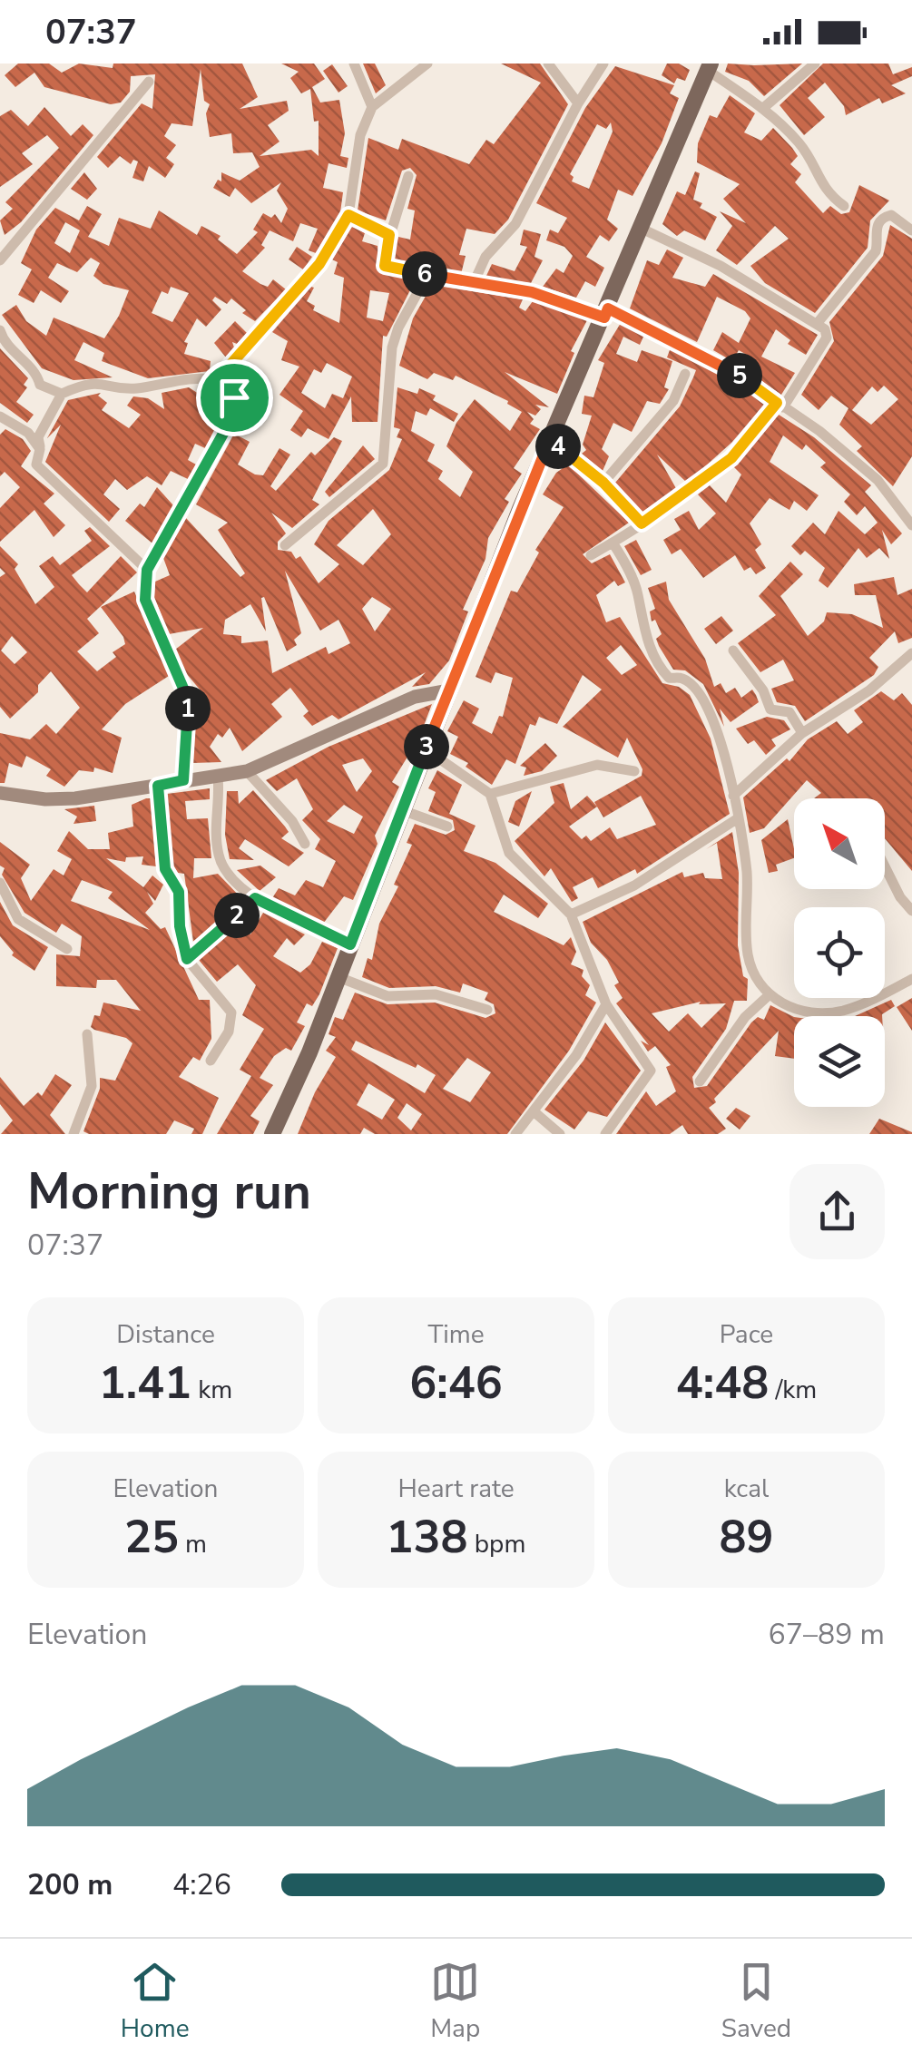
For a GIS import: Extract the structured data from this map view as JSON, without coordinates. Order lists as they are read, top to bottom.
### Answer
{
  "north": "top left",
  "page": {
    "status": "07:37",
    "pins": [
      "6",
      "5",
      "4",
      "1",
      "3",
      "2"
    ],
    "heading": ["Morning run", "07:37"],
    "stats": [
      ["Distance", "1.41 km"],
      ["Time", "6:46"],
      ["Pace", "4:48 /km"],
      ["Elevation", "25 m"],
      ["Heart rate", "138 bpm"],
      ["kcal", "89"]
    ],
    "chart": ["Elevation", "67–89 m"],
    "list": [
      {
        "name": "200 m",
        "note": "4:26"
      }
    ],
    "tabs": ["Home", "Map", "Saved"]
  }
}
